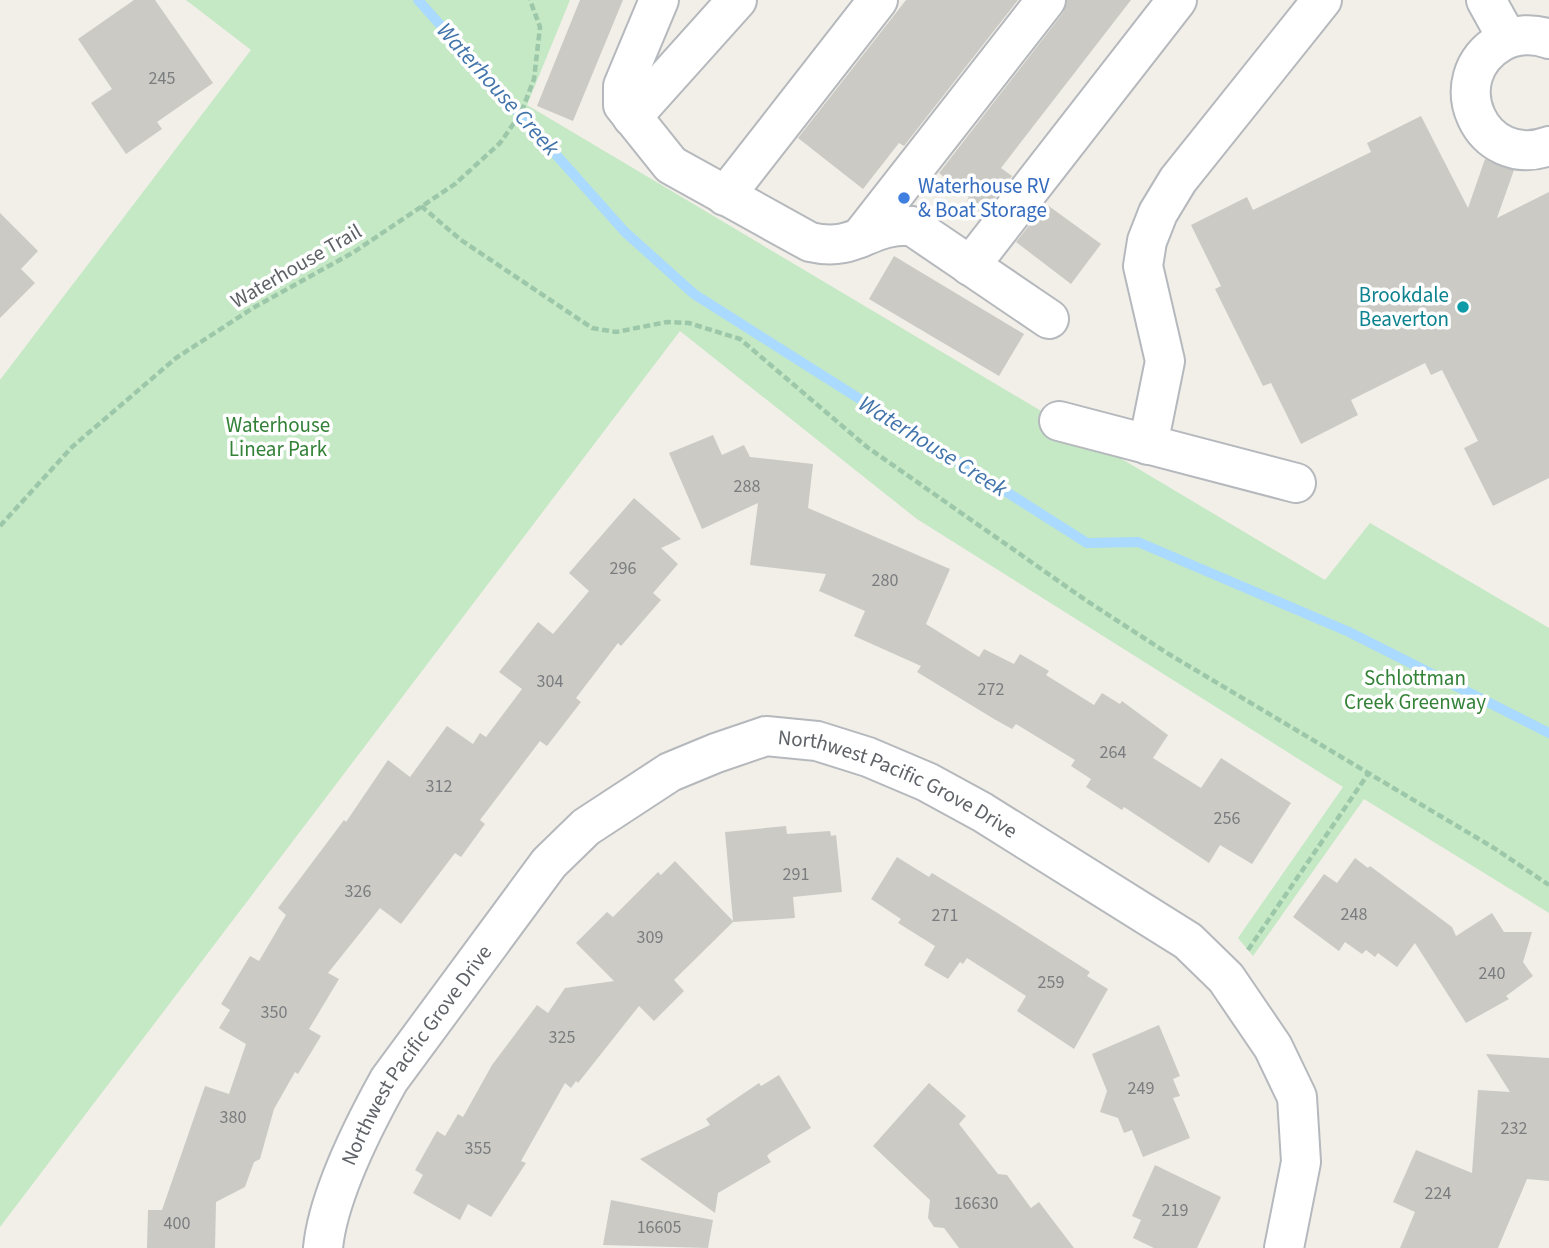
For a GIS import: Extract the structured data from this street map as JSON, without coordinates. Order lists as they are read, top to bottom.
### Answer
{
  "streets": {
    "street": ["Northwest Pacific Grove Drive"],
    "path": ["Waterhouse Trail"]
  },
  "water": ["Waterhouse Creek"],
  "parks": ["Waterhouse Linear Park", "Schlottman Creek Greenway"],
  "places": ["Waterhouse RV & Boat Storage", "Brookdale Beaverton"],
  "house_numbers": [
    "245",
    "288",
    "296",
    "280",
    "304",
    "272",
    "264",
    "312",
    "256",
    "291",
    "326",
    "248",
    "271",
    "309",
    "240",
    "259",
    "350",
    "325",
    "249",
    "380",
    "232",
    "355",
    "224",
    "16630",
    "219",
    "400",
    "16605"
  ]
}
